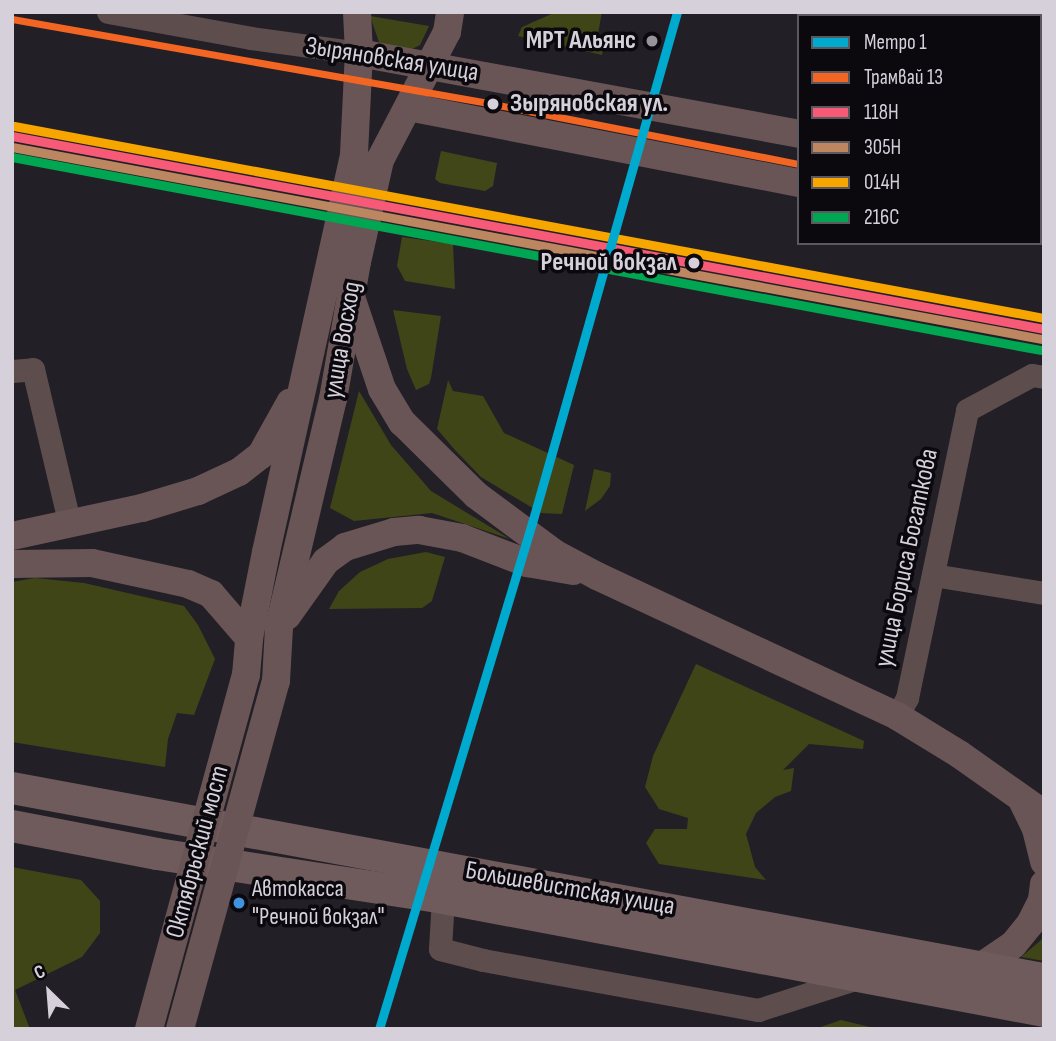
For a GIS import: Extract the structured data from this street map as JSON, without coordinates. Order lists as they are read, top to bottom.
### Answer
{
  "streets": {
    "highway": ["Большевистская улица"],
    "main road": ["Зыряновская улица", "улица Восход", "Октябрьский мост"],
    "street": ["улица Бориса Богаткова"]
  },
  "crossings": [
    ["Зыряновская улица", "улица Восход"],
    ["улица Восход", "Октябрьский мост"]
  ],
  "places": [
    "МРТ Альянс",
    "Зыряновская ул.",
    "Речной вокзал",
    "Автокасса \"Речной вокзал\""
  ],
  "lines": [
    "metro line 1",
    "tram line 13",
    "transit line 014Н",
    "transit line 118Н",
    "transit line 305Н",
    "transit line 216С"
  ],
  "legend": [
    "Метро 1",
    "Трамвай 13",
    "118Н",
    "305Н",
    "014Н",
    "216С"
  ],
  "north": "top left"
}
